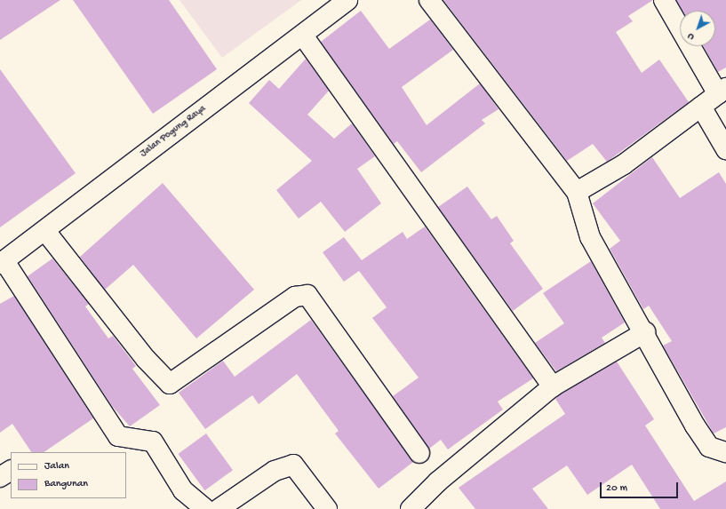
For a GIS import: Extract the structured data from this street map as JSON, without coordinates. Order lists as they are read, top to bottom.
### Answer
{
  "streets": {
    "street": ["Jalan Pogung Raya"]
  },
  "legend": ["Jalan", "Bangunan"],
  "scale_bar": "20 m",
  "north": "bottom left"
}
